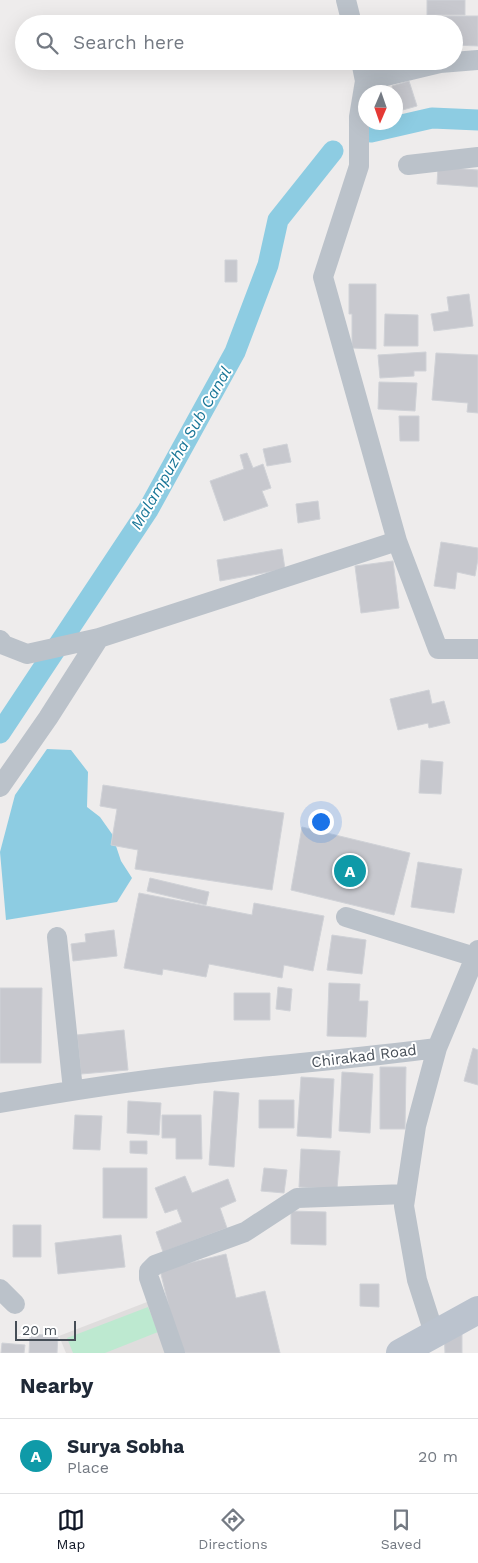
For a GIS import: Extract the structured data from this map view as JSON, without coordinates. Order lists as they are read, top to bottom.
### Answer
{
  "streets": {
    "street": ["Chirakad Road"]
  },
  "water": ["Malampuzha Sub Canal"],
  "scale_bar": "20 m",
  "north": "bottom",
  "page": {
    "search": "Search here",
    "pins": "A",
    "scale": "20 m",
    "heading": "Nearby",
    "list": [
      {
        "mark": "A",
        "name": "Surya Sobha",
        "note": "Place",
        "value": "20 m"
      }
    ],
    "nav": ["Map", "Directions", "Saved"]
  }
}
